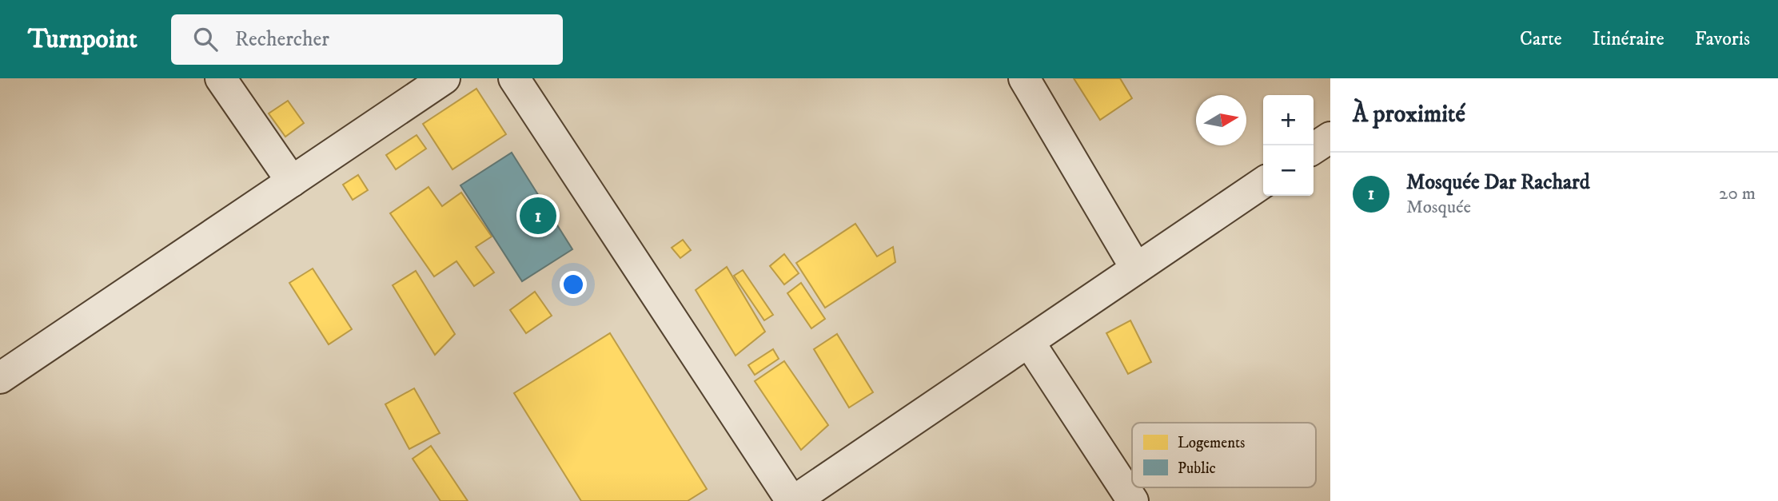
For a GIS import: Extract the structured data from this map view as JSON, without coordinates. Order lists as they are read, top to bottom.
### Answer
{
  "legend": ["Logements", "Public"],
  "north": "right",
  "page": {
    "header": "Turnpoint",
    "search": "Rechercher",
    "nav": ["Carte", "Itinéraire", "Favoris"],
    "heading": "À proximité",
    "map_buttons": ["+", "−"],
    "list": [
      {
        "mark": "1",
        "name": "Mosquée Dar Rachard",
        "note": "Mosquée",
        "value": "20 m"
      }
    ],
    "pins": "1"
  }
}
